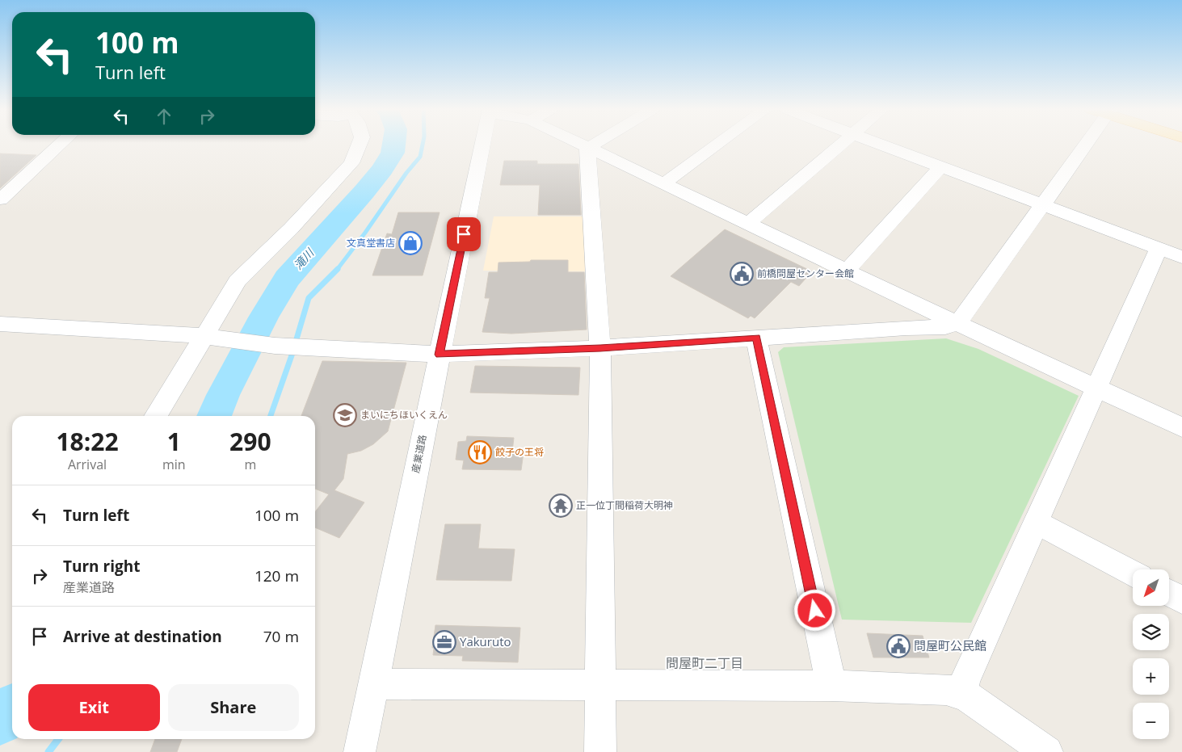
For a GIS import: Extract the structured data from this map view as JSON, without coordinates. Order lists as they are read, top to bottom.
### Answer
{
  "streets": {
    "street": ["産業道路"]
  },
  "districts": ["問屋町二丁目"],
  "water": ["滝川"],
  "places": {
    "shop": ["文真堂書店"],
    "public building": ["前橋問屋センター会館", "問屋町公民館"],
    "school or university": ["まいにちほいくえん"],
    "restaurant": ["餃子の王将"],
    "temple": ["正一位丁間稲荷大明神"],
    "office": ["Yakuruto"]
  },
  "north": "bottom left",
  "page": {
    "turn": ["100 m", "Turn left"],
    "eta": [
      "18:22",
      "Arrival",
      "1",
      "min",
      "290",
      "m"
    ],
    "list": [
      {
        "name": "Turn left",
        "value": "100 m"
      },
      {
        "name": "Turn right",
        "note": "産業道路",
        "value": "120 m"
      },
      {
        "name": "Arrive at destination",
        "value": "70 m"
      }
    ],
    "map_buttons": ["+", "−"],
    "buttons": ["Exit", "Share"]
  }
}
